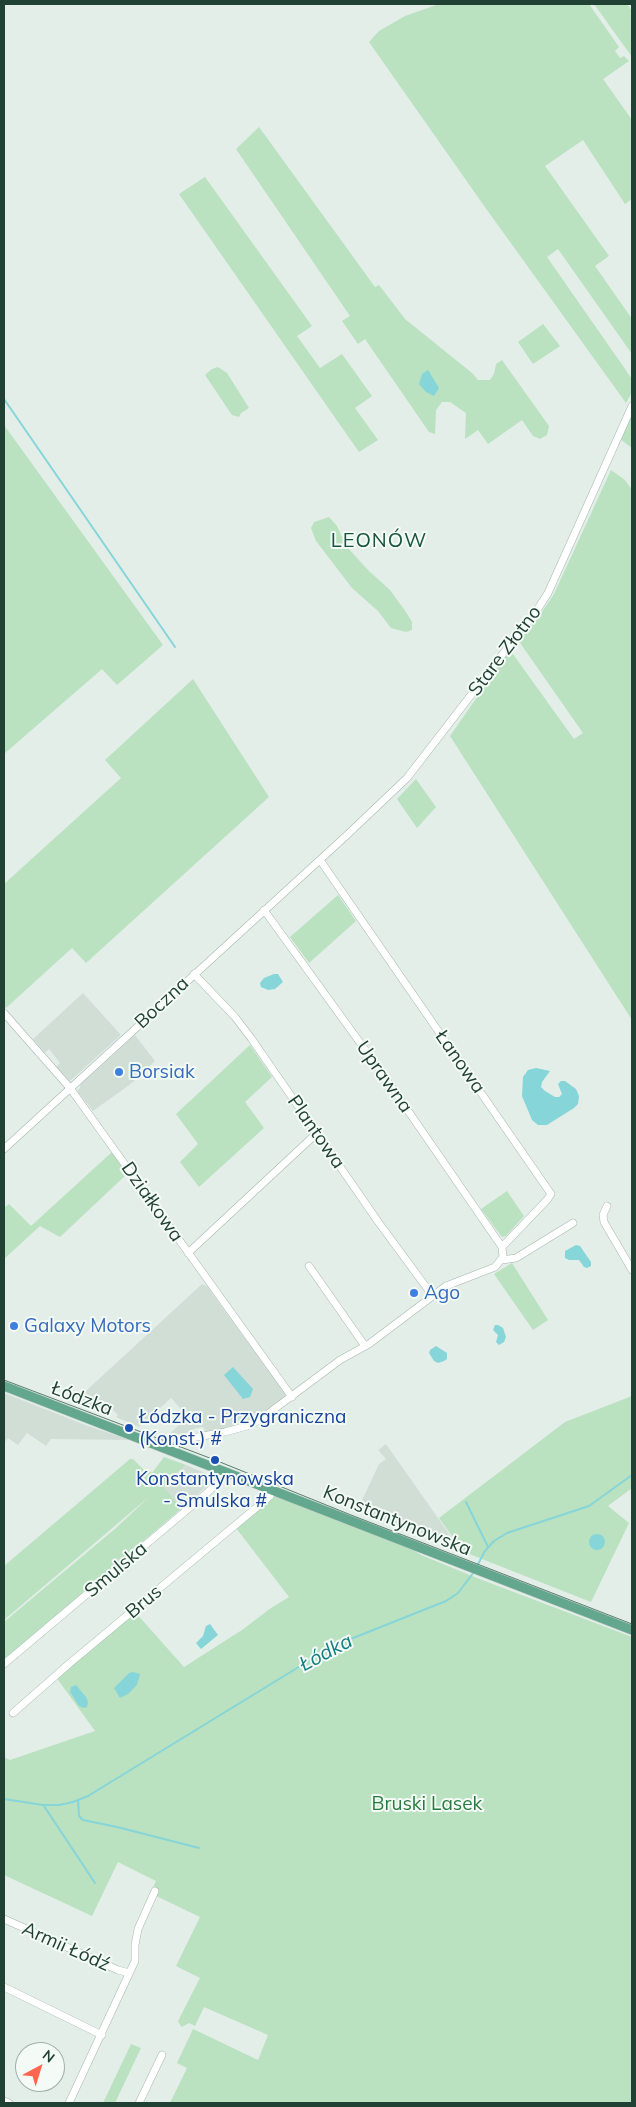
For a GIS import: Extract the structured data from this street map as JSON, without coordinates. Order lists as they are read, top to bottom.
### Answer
{
  "streets": {
    "main road": ["Łódzka", "Konstantynowska"],
    "street": [
      "Stare Złotno",
      "Boczna",
      "Łanowa",
      "Uprawna",
      "Plantowa",
      "Działkowa",
      "Smulska",
      "Brus",
      "Armii Łódź"
    ]
  },
  "crossings": [
    ["Stare Złotno", "Boczna"],
    ["Stare Złotno", "Łanowa"],
    ["Boczna", "Łanowa"],
    ["Boczna", "Uprawna"],
    ["Boczna", "Plantowa"],
    ["Boczna", "Działkowa"],
    ["Łanowa", "Uprawna"],
    ["Łódzka", "Konstantynowska"],
    ["Konstantynowska", "Smulska"],
    ["Konstantynowska", "Brus"]
  ],
  "districts": ["LEONÓW"],
  "water": ["Łódka"],
  "parks": ["Bruski Lasek"],
  "places": [
    "Borsiak",
    "Ago",
    "Galaxy Motors",
    "Łódzka - Przygraniczna (Konst.) #",
    "Konstantynowska - Smulska #"
  ],
  "north": "top right"
}
